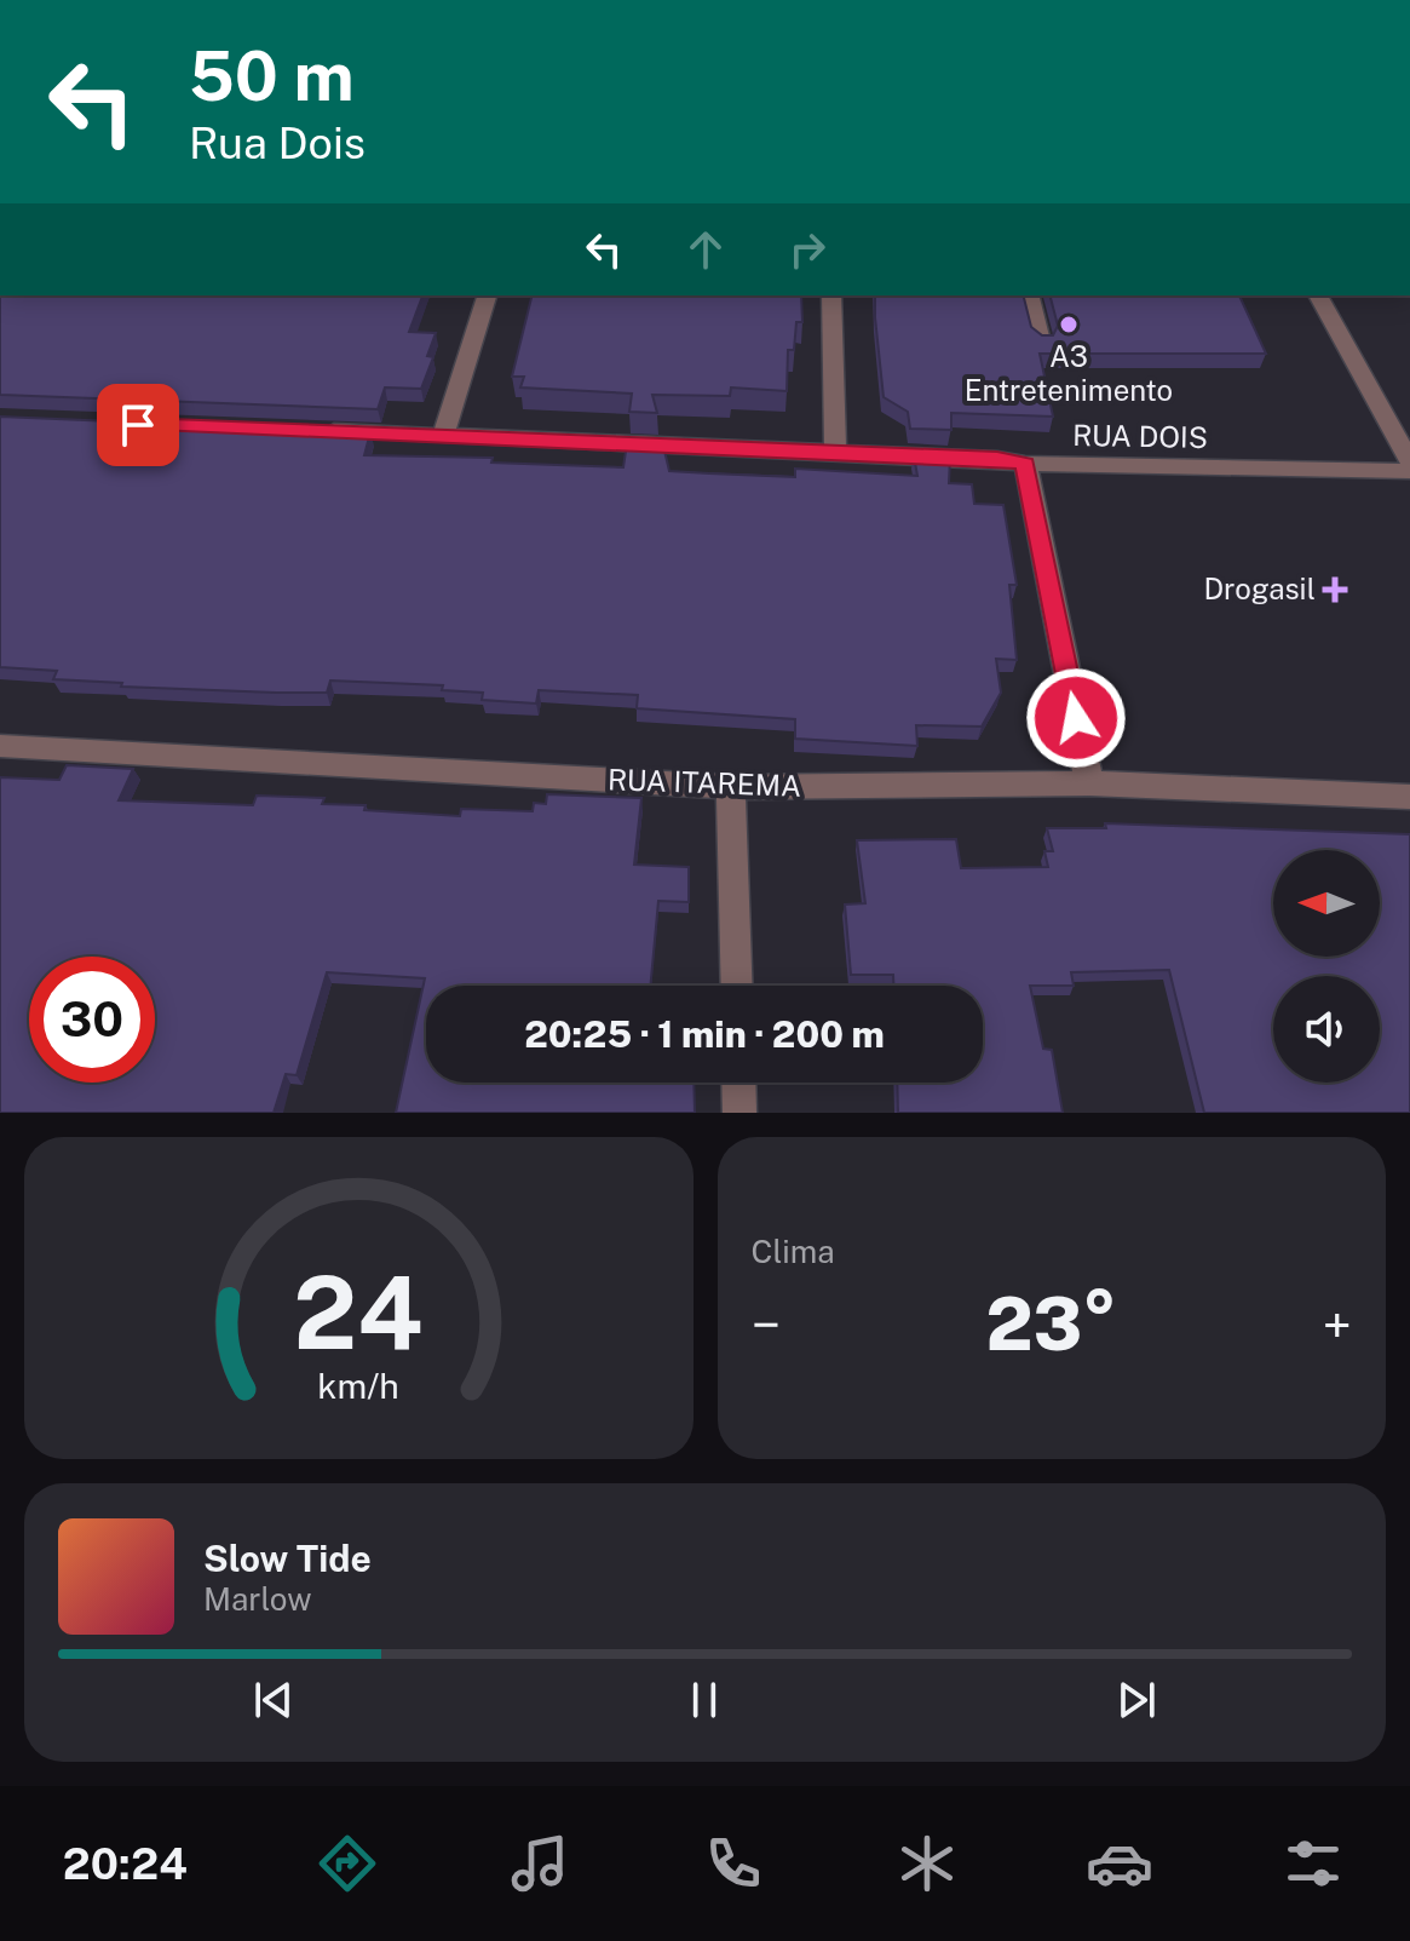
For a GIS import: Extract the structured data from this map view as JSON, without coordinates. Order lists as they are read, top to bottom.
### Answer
{
  "streets": {
    "street": ["RUA DOIS", "RUA ITAREMA"]
  },
  "places": {
    "other": ["A3 Entretenimento"],
    "health": ["Drogasil"]
  },
  "north": "left",
  "page": {
    "turn": ["50 m", "Rua Dois"],
    "limit": "30",
    "trip": "20:25 · 1 min · 200 m",
    "tile": "Clima",
    "heat": ["−", "23°", "+"],
    "song": ["Slow Tide", "Marlow"],
    "tabs": "20:24",
    "gauge": ["24", "km/h"]
  }
}
